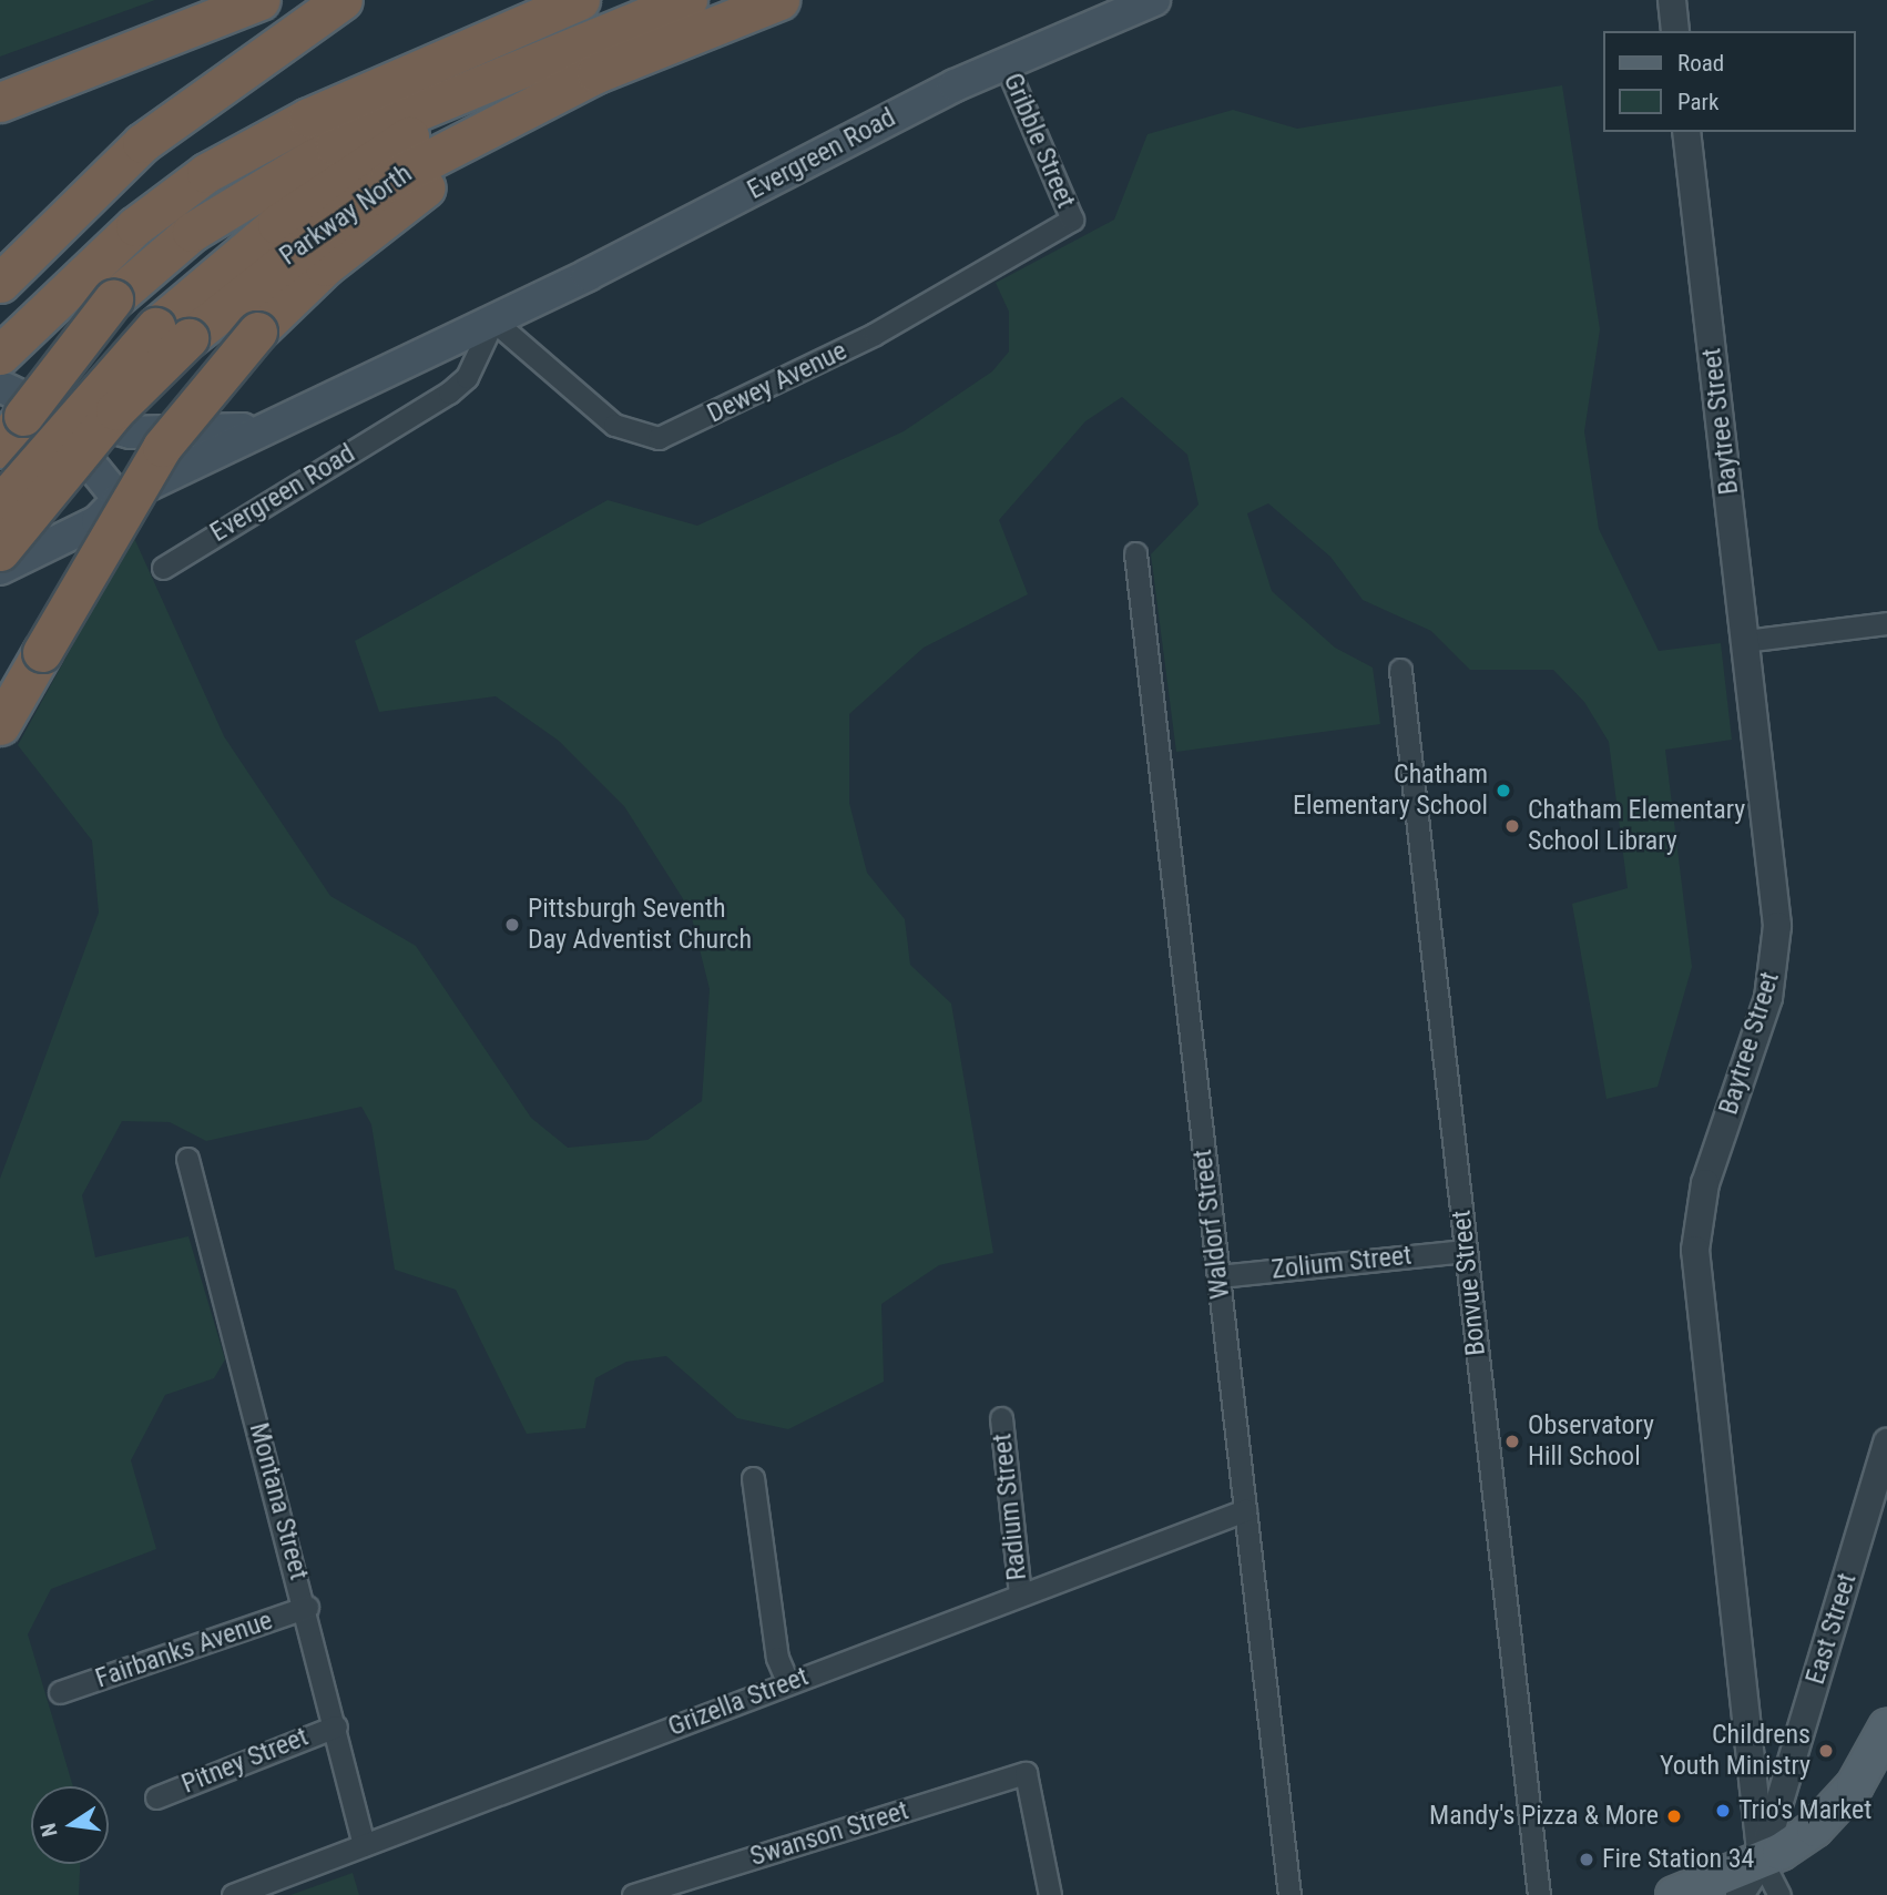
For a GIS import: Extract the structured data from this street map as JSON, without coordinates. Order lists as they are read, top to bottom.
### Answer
{
  "streets": {
    "highway": ["Parkway North"],
    "main road": ["Evergreen Road"],
    "street": [
      "Gribble Street",
      "Dewey Avenue",
      "Baytree Street",
      "Waldorf Street",
      "Zolium Street",
      "Bonvue Street",
      "Montana Street",
      "Radium Street",
      "East Street",
      "Fairbanks Avenue",
      "Grizella Street",
      "Pitney Street",
      "Swanson Street"
    ]
  },
  "crossings": [
    ["Gribble Street", "Evergreen Road"],
    ["Gribble Street", "Dewey Avenue"],
    ["Evergreen Road", "Dewey Avenue"],
    ["Baytree Street", "East Street"],
    ["Waldorf Street", "Zolium Street"],
    ["Waldorf Street", "Grizella Street"],
    ["Zolium Street", "Bonvue Street"],
    ["Montana Street", "Fairbanks Avenue"],
    ["Montana Street", "Grizella Street"],
    ["Montana Street", "Pitney Street"],
    ["Radium Street", "Grizella Street"]
  ],
  "places": [
    "Chatham Elementary School",
    "Chatham Elementary School Library",
    "Pittsburgh Seventh Day Adventist Church",
    "Observatory Hill School",
    "Childrens Youth Ministry",
    "Trio's Market",
    "Mandy's Pizza & More",
    "Fire Station 34"
  ],
  "legend": ["Road", "Park"],
  "north": "left"
}
